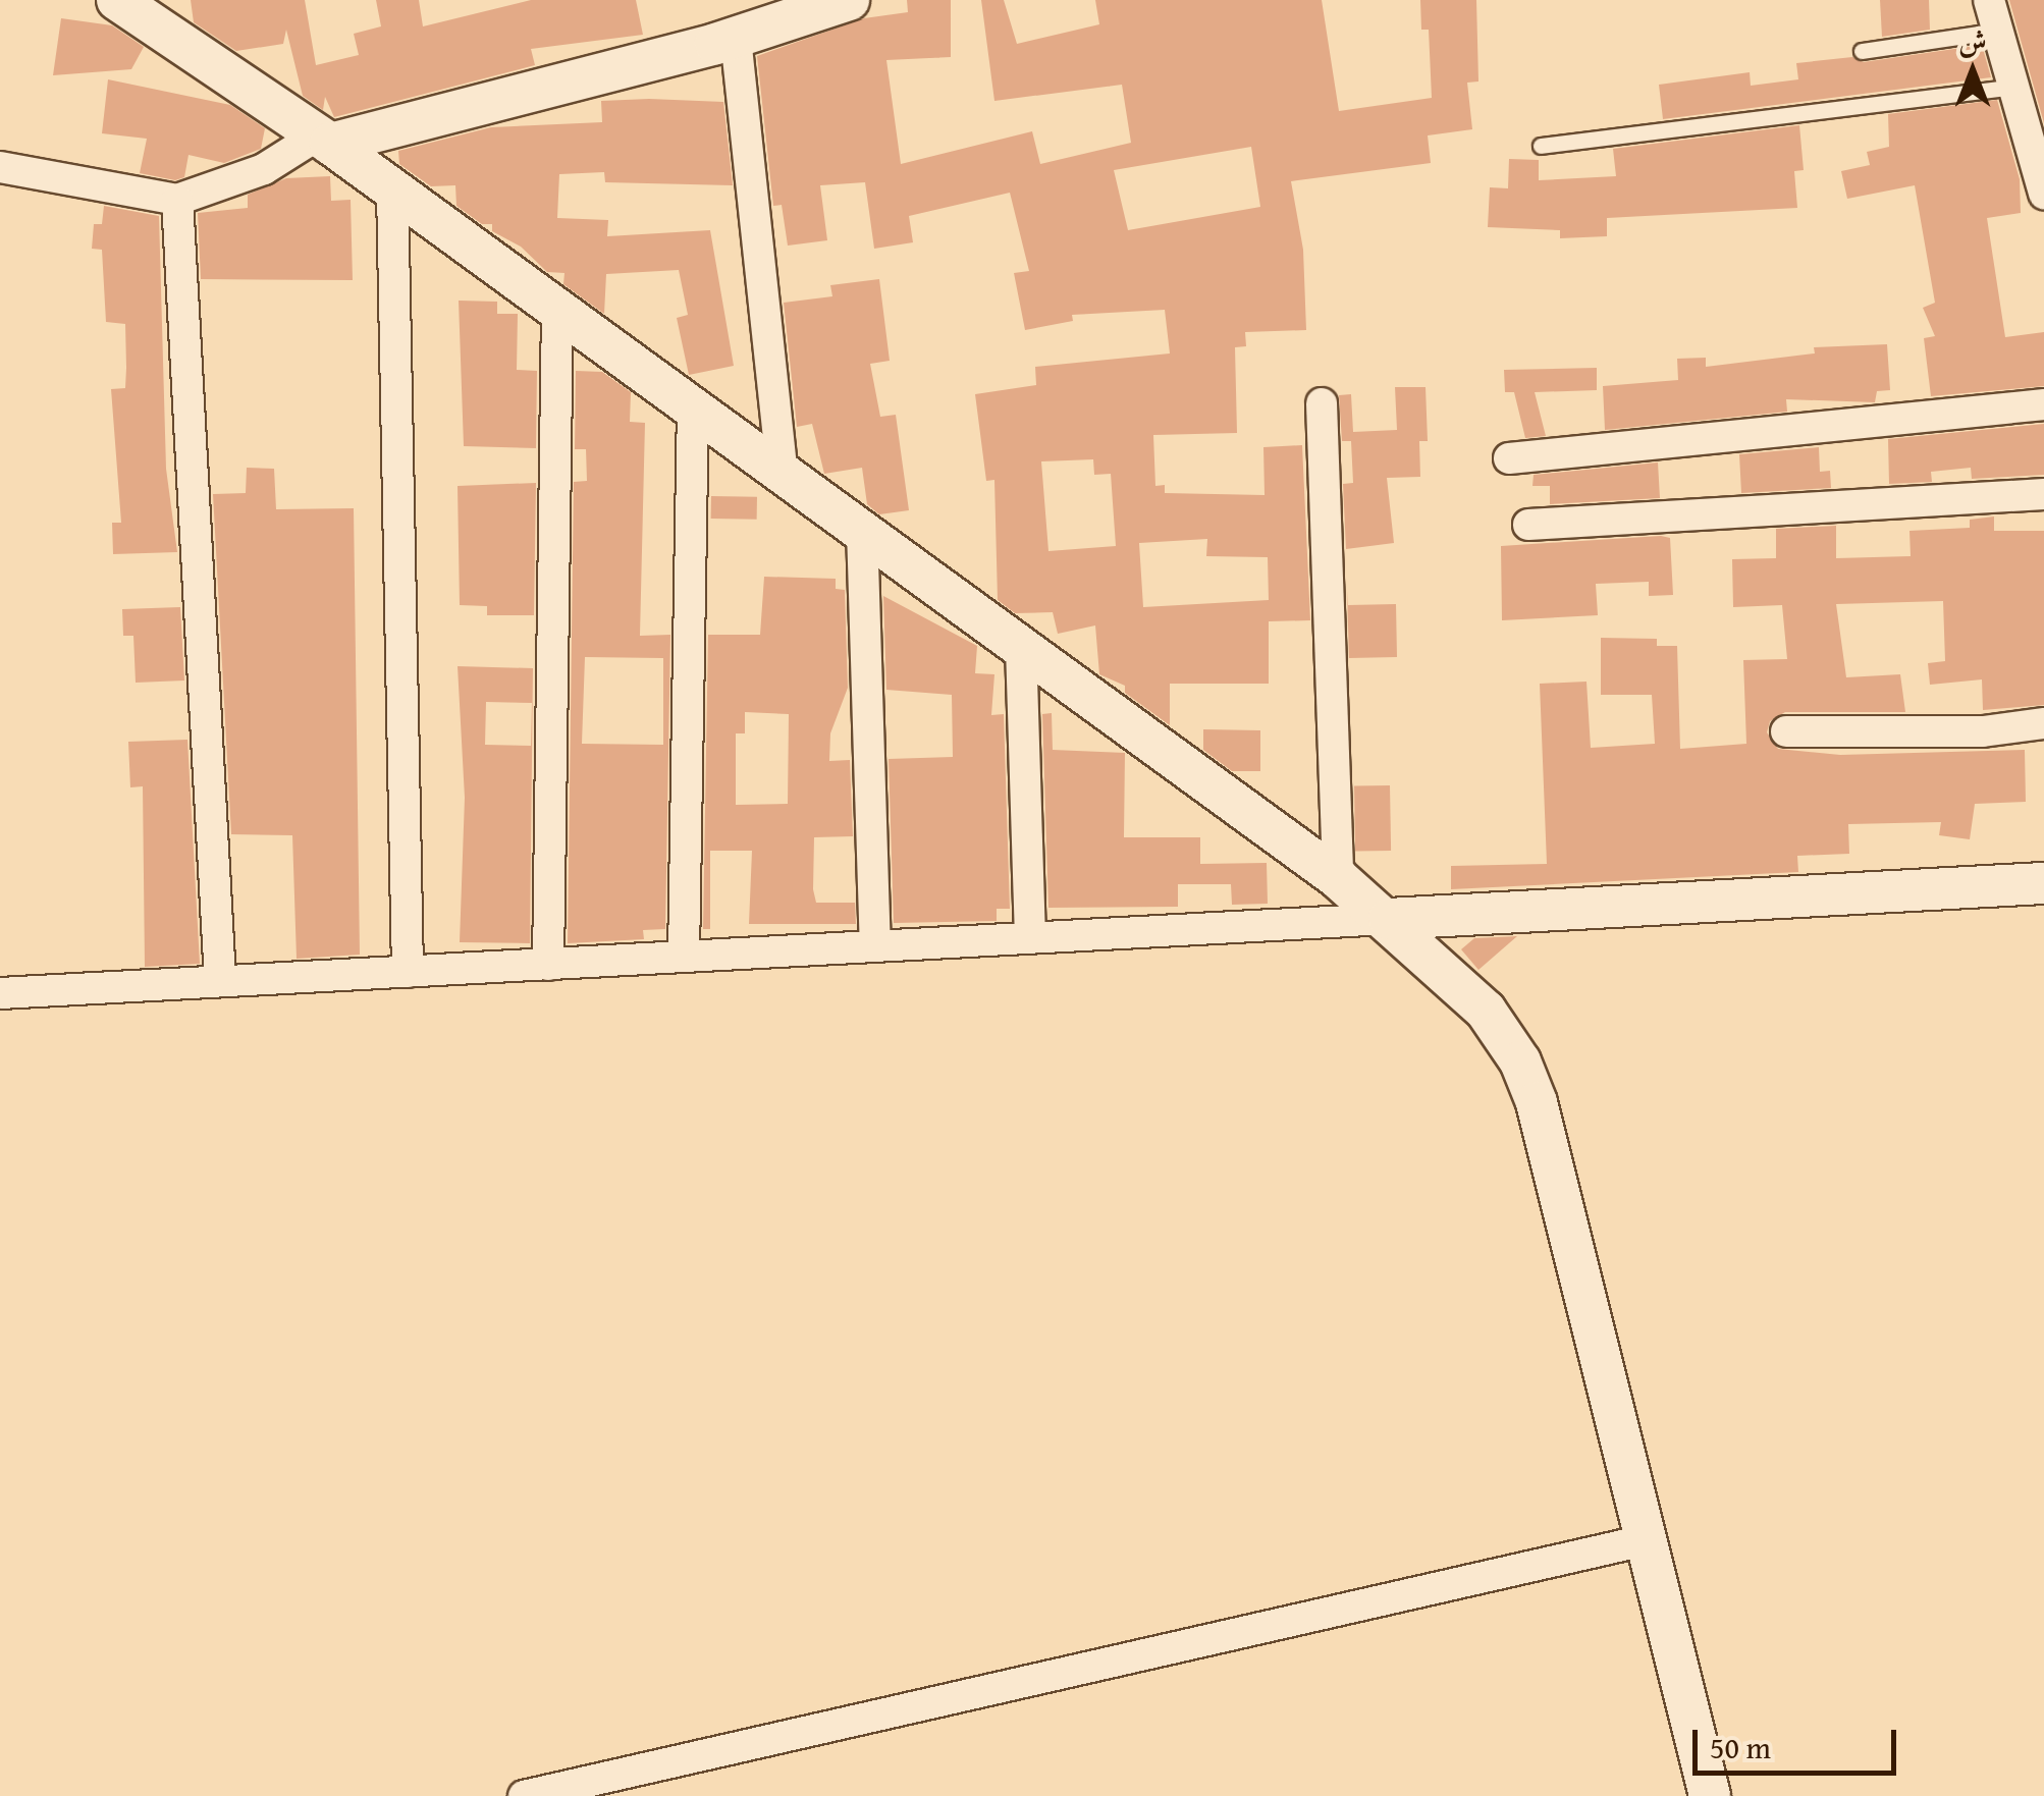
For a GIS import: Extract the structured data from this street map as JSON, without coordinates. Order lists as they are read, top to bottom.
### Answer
{
  "scale_bar": "50 m",
  "north": "top"
}
